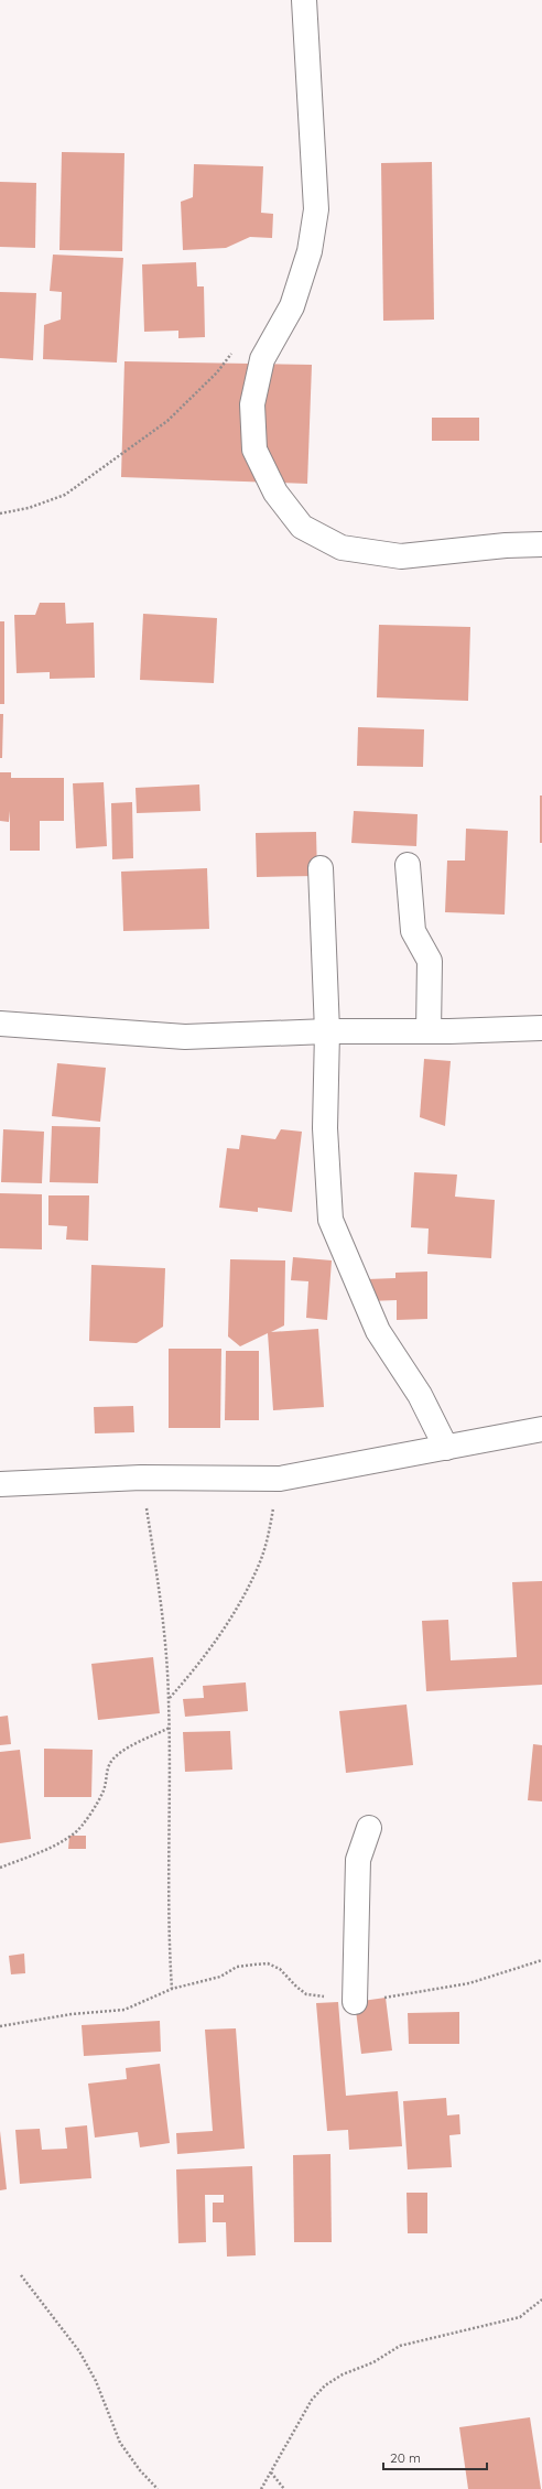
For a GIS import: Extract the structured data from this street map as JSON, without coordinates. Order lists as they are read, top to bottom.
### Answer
{
  "scale_bar": "20 m"
}
